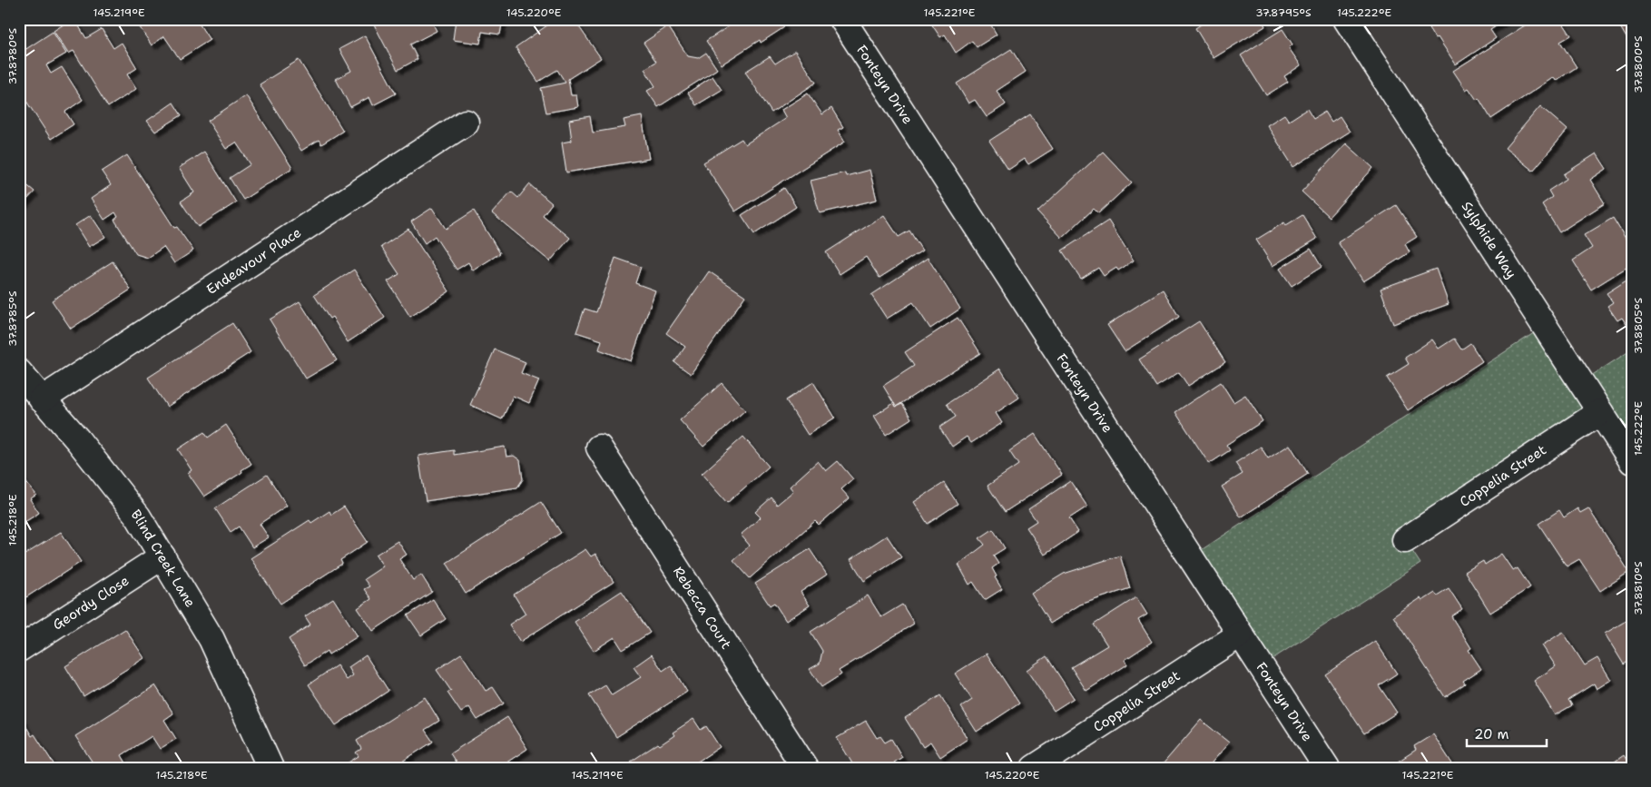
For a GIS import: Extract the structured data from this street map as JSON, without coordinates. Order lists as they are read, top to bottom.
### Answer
{
  "streets": {
    "street": [
      "Fonteyn Drive",
      "Sylphide Way",
      "Endeavour Place",
      "Coppelia Street",
      "Blind Creek Lane",
      "Geordy Close",
      "Rebecca Court"
    ]
  },
  "crossings": [
    ["Fonteyn Drive", "Coppelia Street"],
    ["Sylphide Way", "Coppelia Street"],
    ["Endeavour Place", "Blind Creek Lane"],
    ["Blind Creek Lane", "Geordy Close"]
  ],
  "scale_bar": "20 m",
  "coordinates": [
    "145.219°E",
    "145.220°E",
    "145.221°E",
    "37.8795°S",
    "145.222°E",
    "37.8780°S",
    "37.8800°S",
    "37.8785°S",
    "37.8805°S",
    "145.218°E",
    "37.8810°S"
  ]
}
